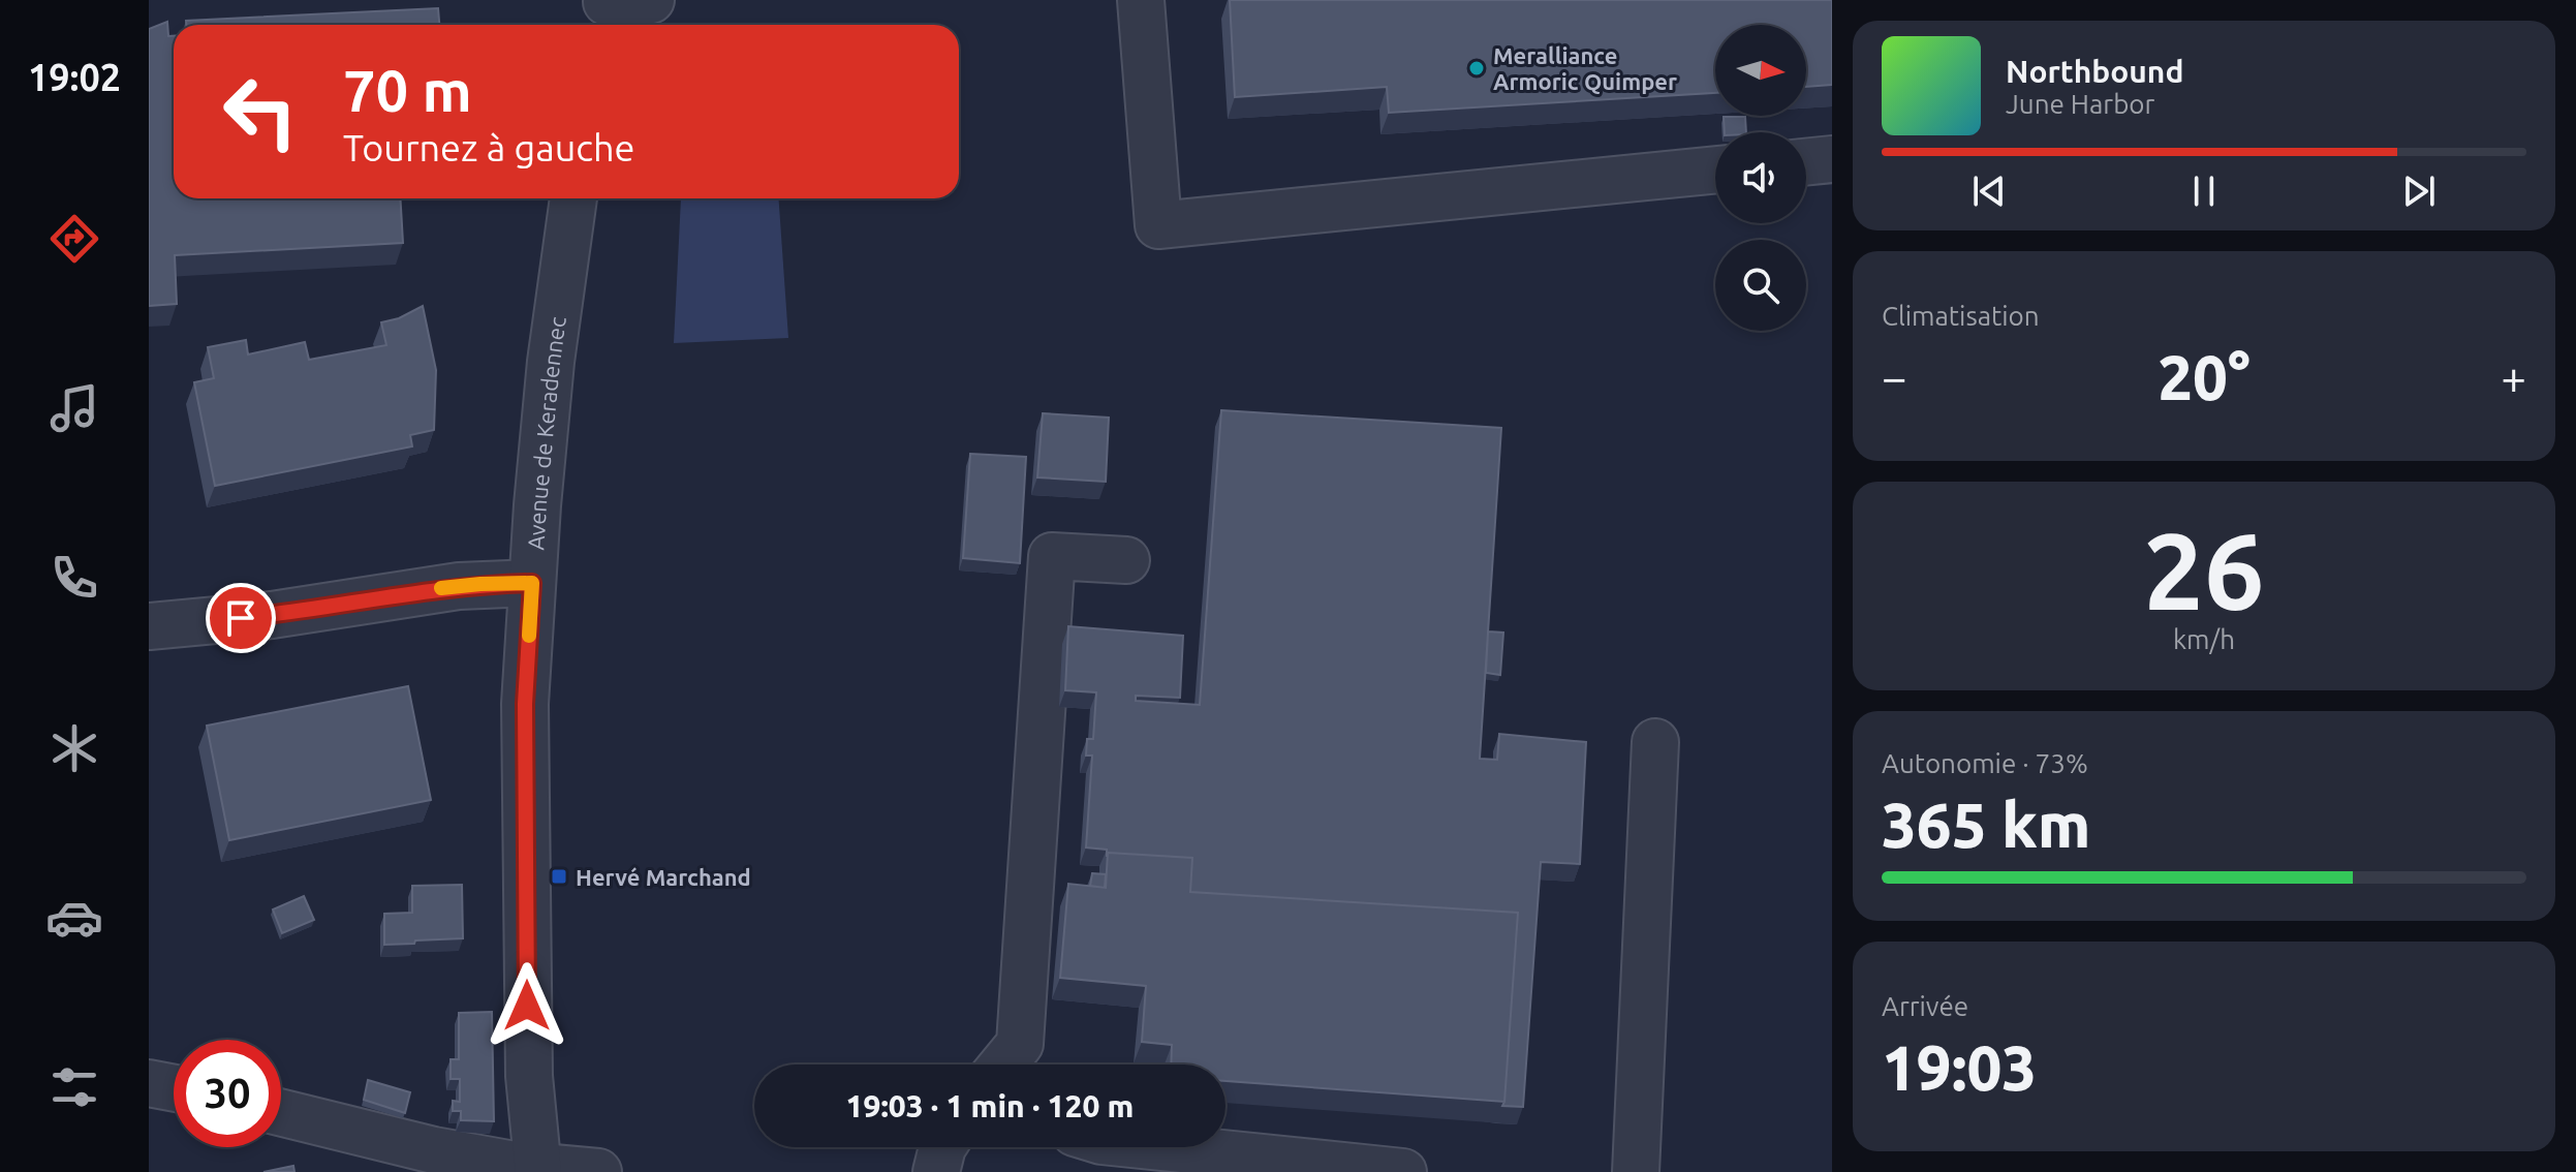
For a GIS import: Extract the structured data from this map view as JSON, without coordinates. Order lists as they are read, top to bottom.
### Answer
{
  "streets": {
    "street": ["Avenue de Keradennec"]
  },
  "places": {
    "other": ["Meralliance Armoric Quimper"],
    "transit": ["Hervé Marchand"]
  },
  "north": "right",
  "page": {
    "tabs": "19:02",
    "turn": ["70 m", "Tournez à gauche"],
    "song": ["Northbound", "June Harbor"],
    "tile": [
      "Climatisation",
      ["26", "km/h"],
      ["Autonomie · 73%", "365 km"],
      ["Arrivée", "19:03"]
    ],
    "heat": ["−", "20°", "+"],
    "limit": "30",
    "trip": "19:03 · 1 min · 120 m"
  }
}
